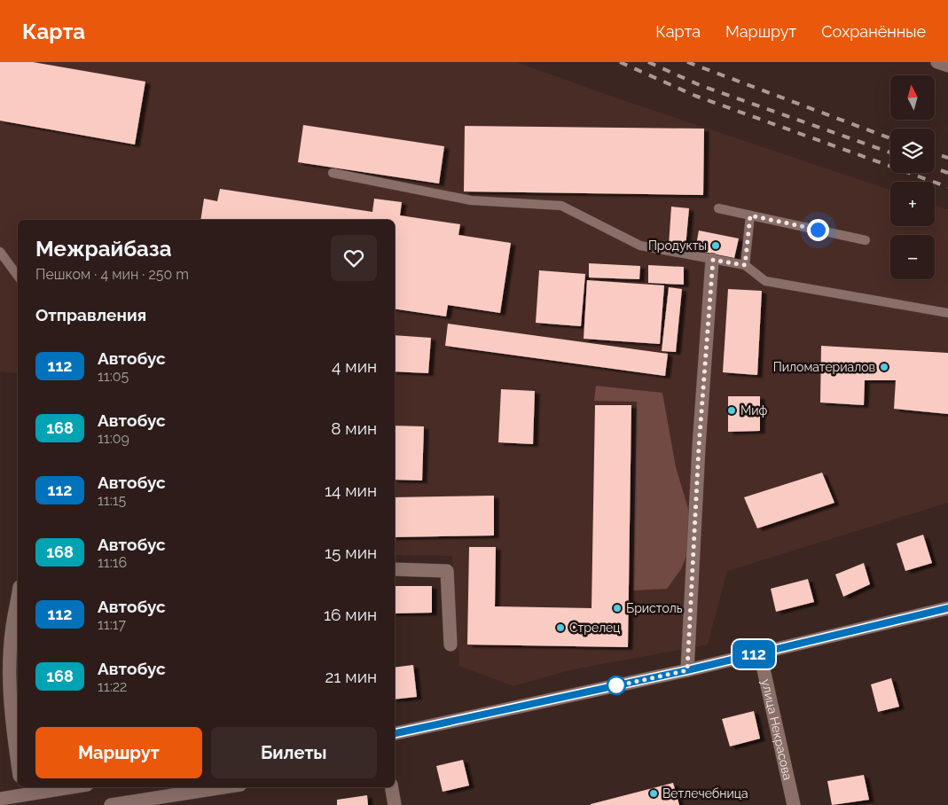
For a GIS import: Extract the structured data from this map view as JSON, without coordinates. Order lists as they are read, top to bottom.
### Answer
{
  "streets": {
    "street": ["улица Некрасова"]
  },
  "places": [
    "Продукты",
    "Пиломатериалов",
    "Миф",
    "Бристоль",
    "Стрелец",
    "Ветлечебница"
  ],
  "lines": ["bus line 112"],
  "north": "top",
  "page": {
    "header": "Карта",
    "nav": ["Карта", "Маршрут", "Сохранённые"],
    "on_map": "112",
    "map_buttons": ["+", "−"],
    "heading": [
      ["Межрайбаза", "Пешком · 4 мин · 250 m"],
      "Отправления"
    ],
    "list": [
      {
        "mark": "112",
        "name": "Автобус",
        "note": "11:05",
        "value": "4 мин"
      },
      {
        "mark": "168",
        "name": "Автобус",
        "note": "11:09",
        "value": "8 мин"
      },
      {
        "mark": "112",
        "name": "Автобус",
        "note": "11:15",
        "value": "14 мин"
      },
      {
        "mark": "168",
        "name": "Автобус",
        "note": "11:16",
        "value": "15 мин"
      },
      {
        "mark": "112",
        "name": "Автобус",
        "note": "11:17",
        "value": "16 мин"
      },
      {
        "mark": "168",
        "name": "Автобус",
        "note": "11:22",
        "value": "21 мин"
      }
    ],
    "buttons": ["Маршрут", "Билеты"]
  }
}
